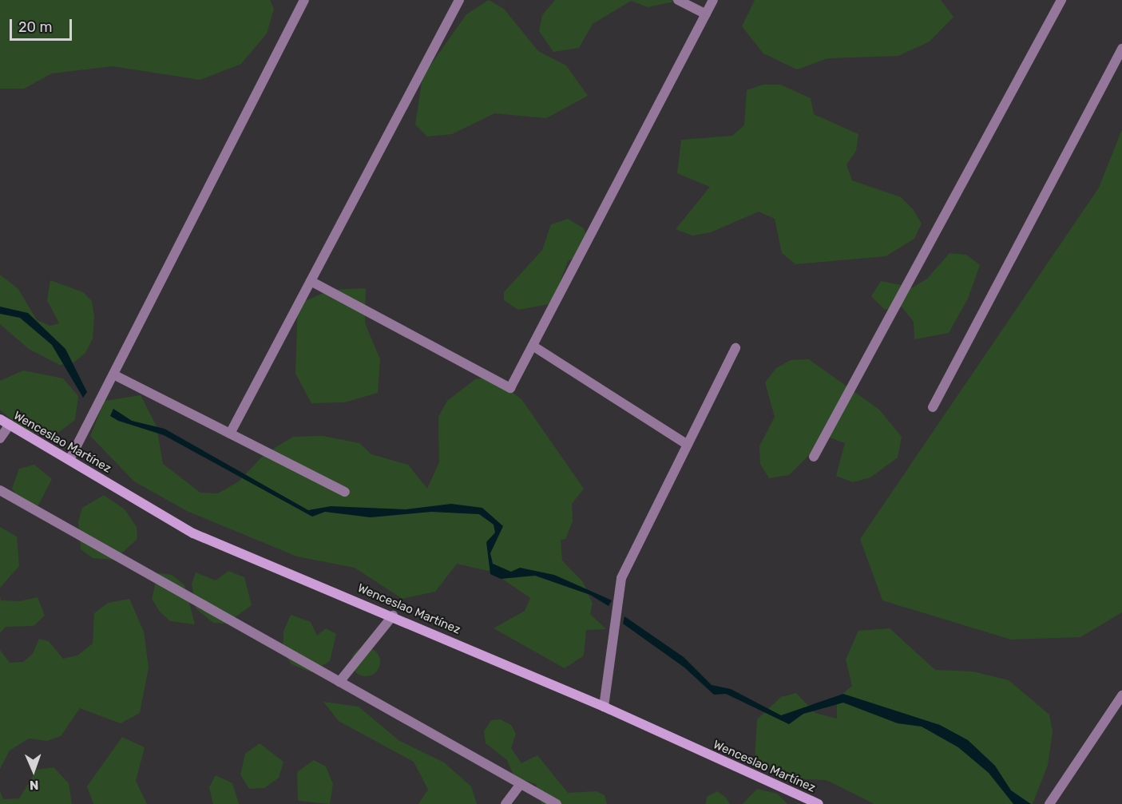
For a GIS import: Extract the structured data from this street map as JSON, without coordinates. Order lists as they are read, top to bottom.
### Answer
{
  "streets": {
    "main road": ["Wenceslao Martínez"]
  },
  "scale_bar": "20 m",
  "north": "bottom"
}
